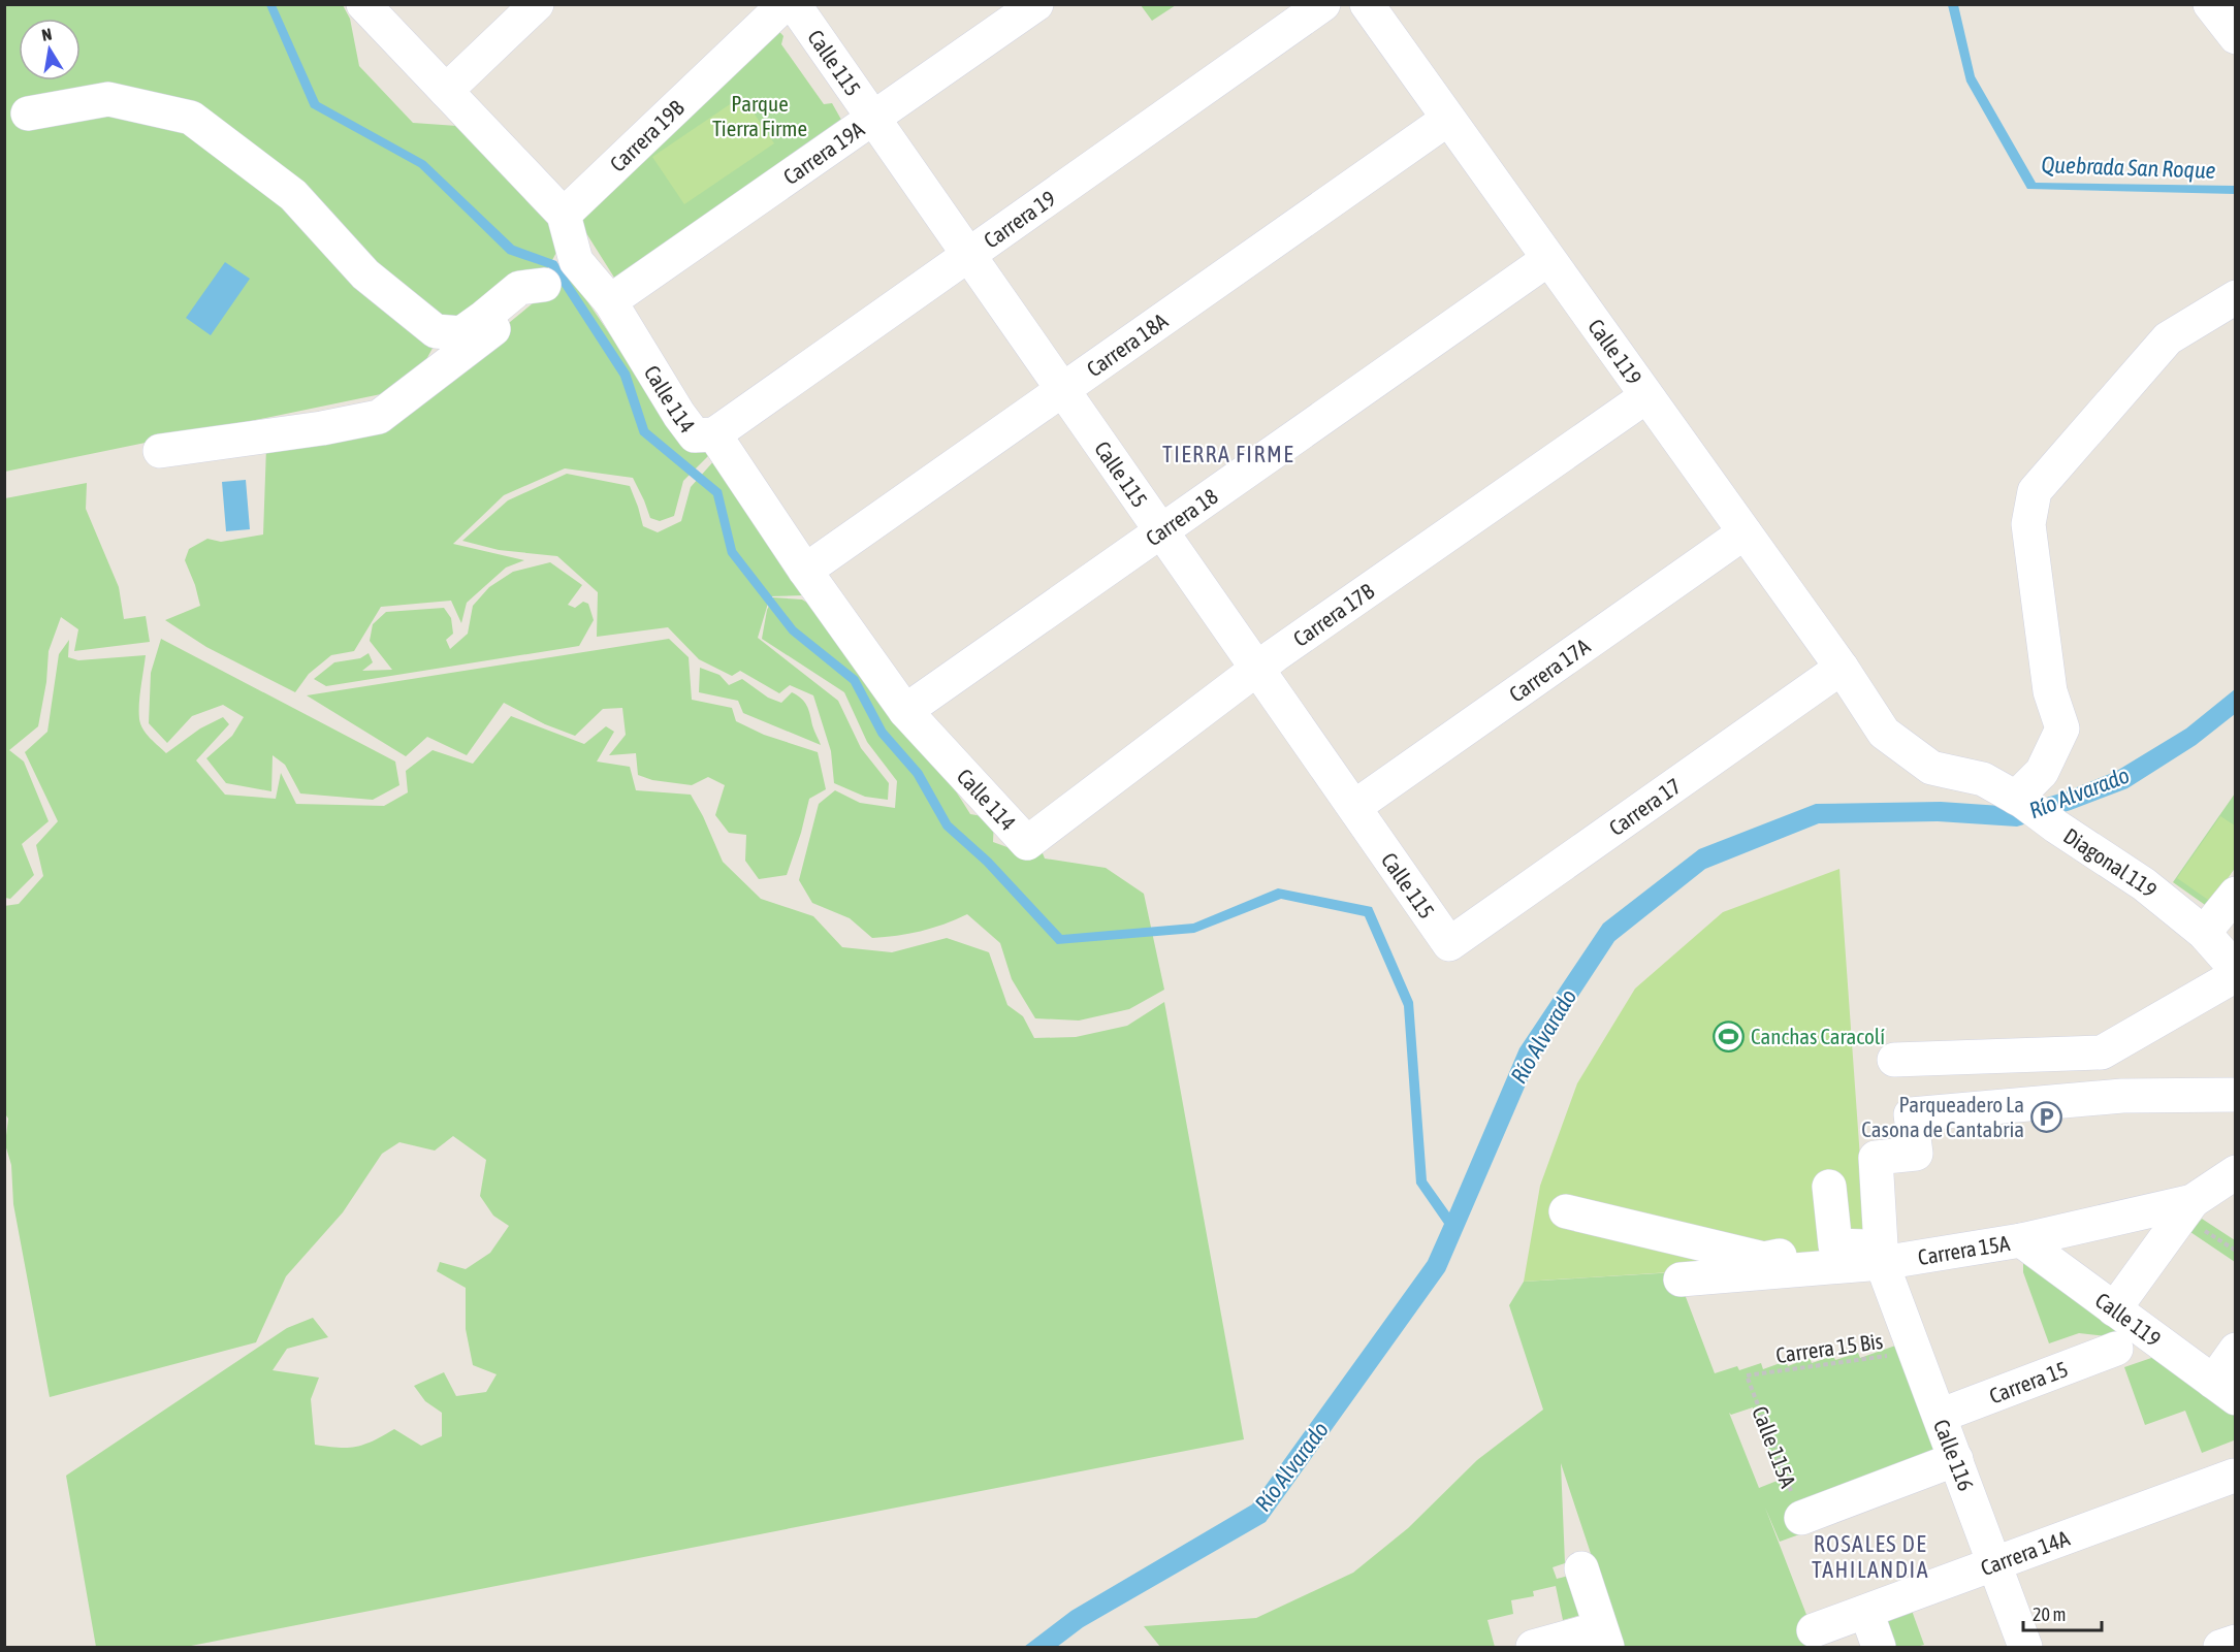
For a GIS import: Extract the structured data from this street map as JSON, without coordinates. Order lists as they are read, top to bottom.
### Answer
{
  "streets": {
    "street": [
      "Calle 115",
      "Carrera 19B",
      "Carrera 19A",
      "Carrera 19",
      "Carrera 18A",
      "Calle 119",
      "Calle 114",
      "Carrera 18",
      "Carrera 17B",
      "Carrera 17A",
      "Carrera 17",
      "Diagonal 119",
      "Carrera 15A",
      "Carrera 15",
      "Calle 116",
      "Carrera 14A"
    ],
    "path": ["Carrera 15 Bis", "Calle 115A"]
  },
  "crossings": [
    ["Calle 115", "Carrera 19A"],
    ["Calle 115", "Carrera 19"],
    ["Calle 115", "Carrera 18A"],
    ["Calle 115", "Carrera 18"],
    ["Calle 115", "Carrera 17B"],
    ["Calle 115", "Carrera 17A"],
    ["Calle 115", "Carrera 17"],
    ["Carrera 19B", "Calle 114"],
    ["Carrera 19A", "Calle 114"],
    ["Carrera 19", "Calle 114"],
    ["Carrera 18A", "Calle 119"],
    ["Carrera 18A", "Calle 114"],
    ["Calle 119", "Carrera 18"],
    ["Calle 119", "Carrera 17B"],
    ["Calle 119", "Carrera 17A"],
    ["Calle 119", "Carrera 17"],
    ["Calle 119", "Diagonal 119"],
    ["Calle 119", "Carrera 15A"],
    ["Calle 114", "Carrera 18"],
    ["Calle 114", "Carrera 17B"],
    ["Carrera 15A", "Calle 116"],
    ["Carrera 15 Bis", "Calle 115A"],
    ["Carrera 15 Bis", "Calle 116"],
    ["Carrera 15", "Calle 116"],
    ["Calle 116", "Carrera 14A"]
  ],
  "districts": ["TIERRA FIRME", "ROSALES DE TAHILANDIA"],
  "water": ["Quebrada San Roque", "Río Alvarado"],
  "parks": ["Parque Tierra Firme"],
  "places": {
    "sports": ["Canchas Caracolí"],
    "parking": ["Parqueadero La Casona de Cantabria"]
  },
  "scale_bar": "20 m",
  "north": "top"
}
